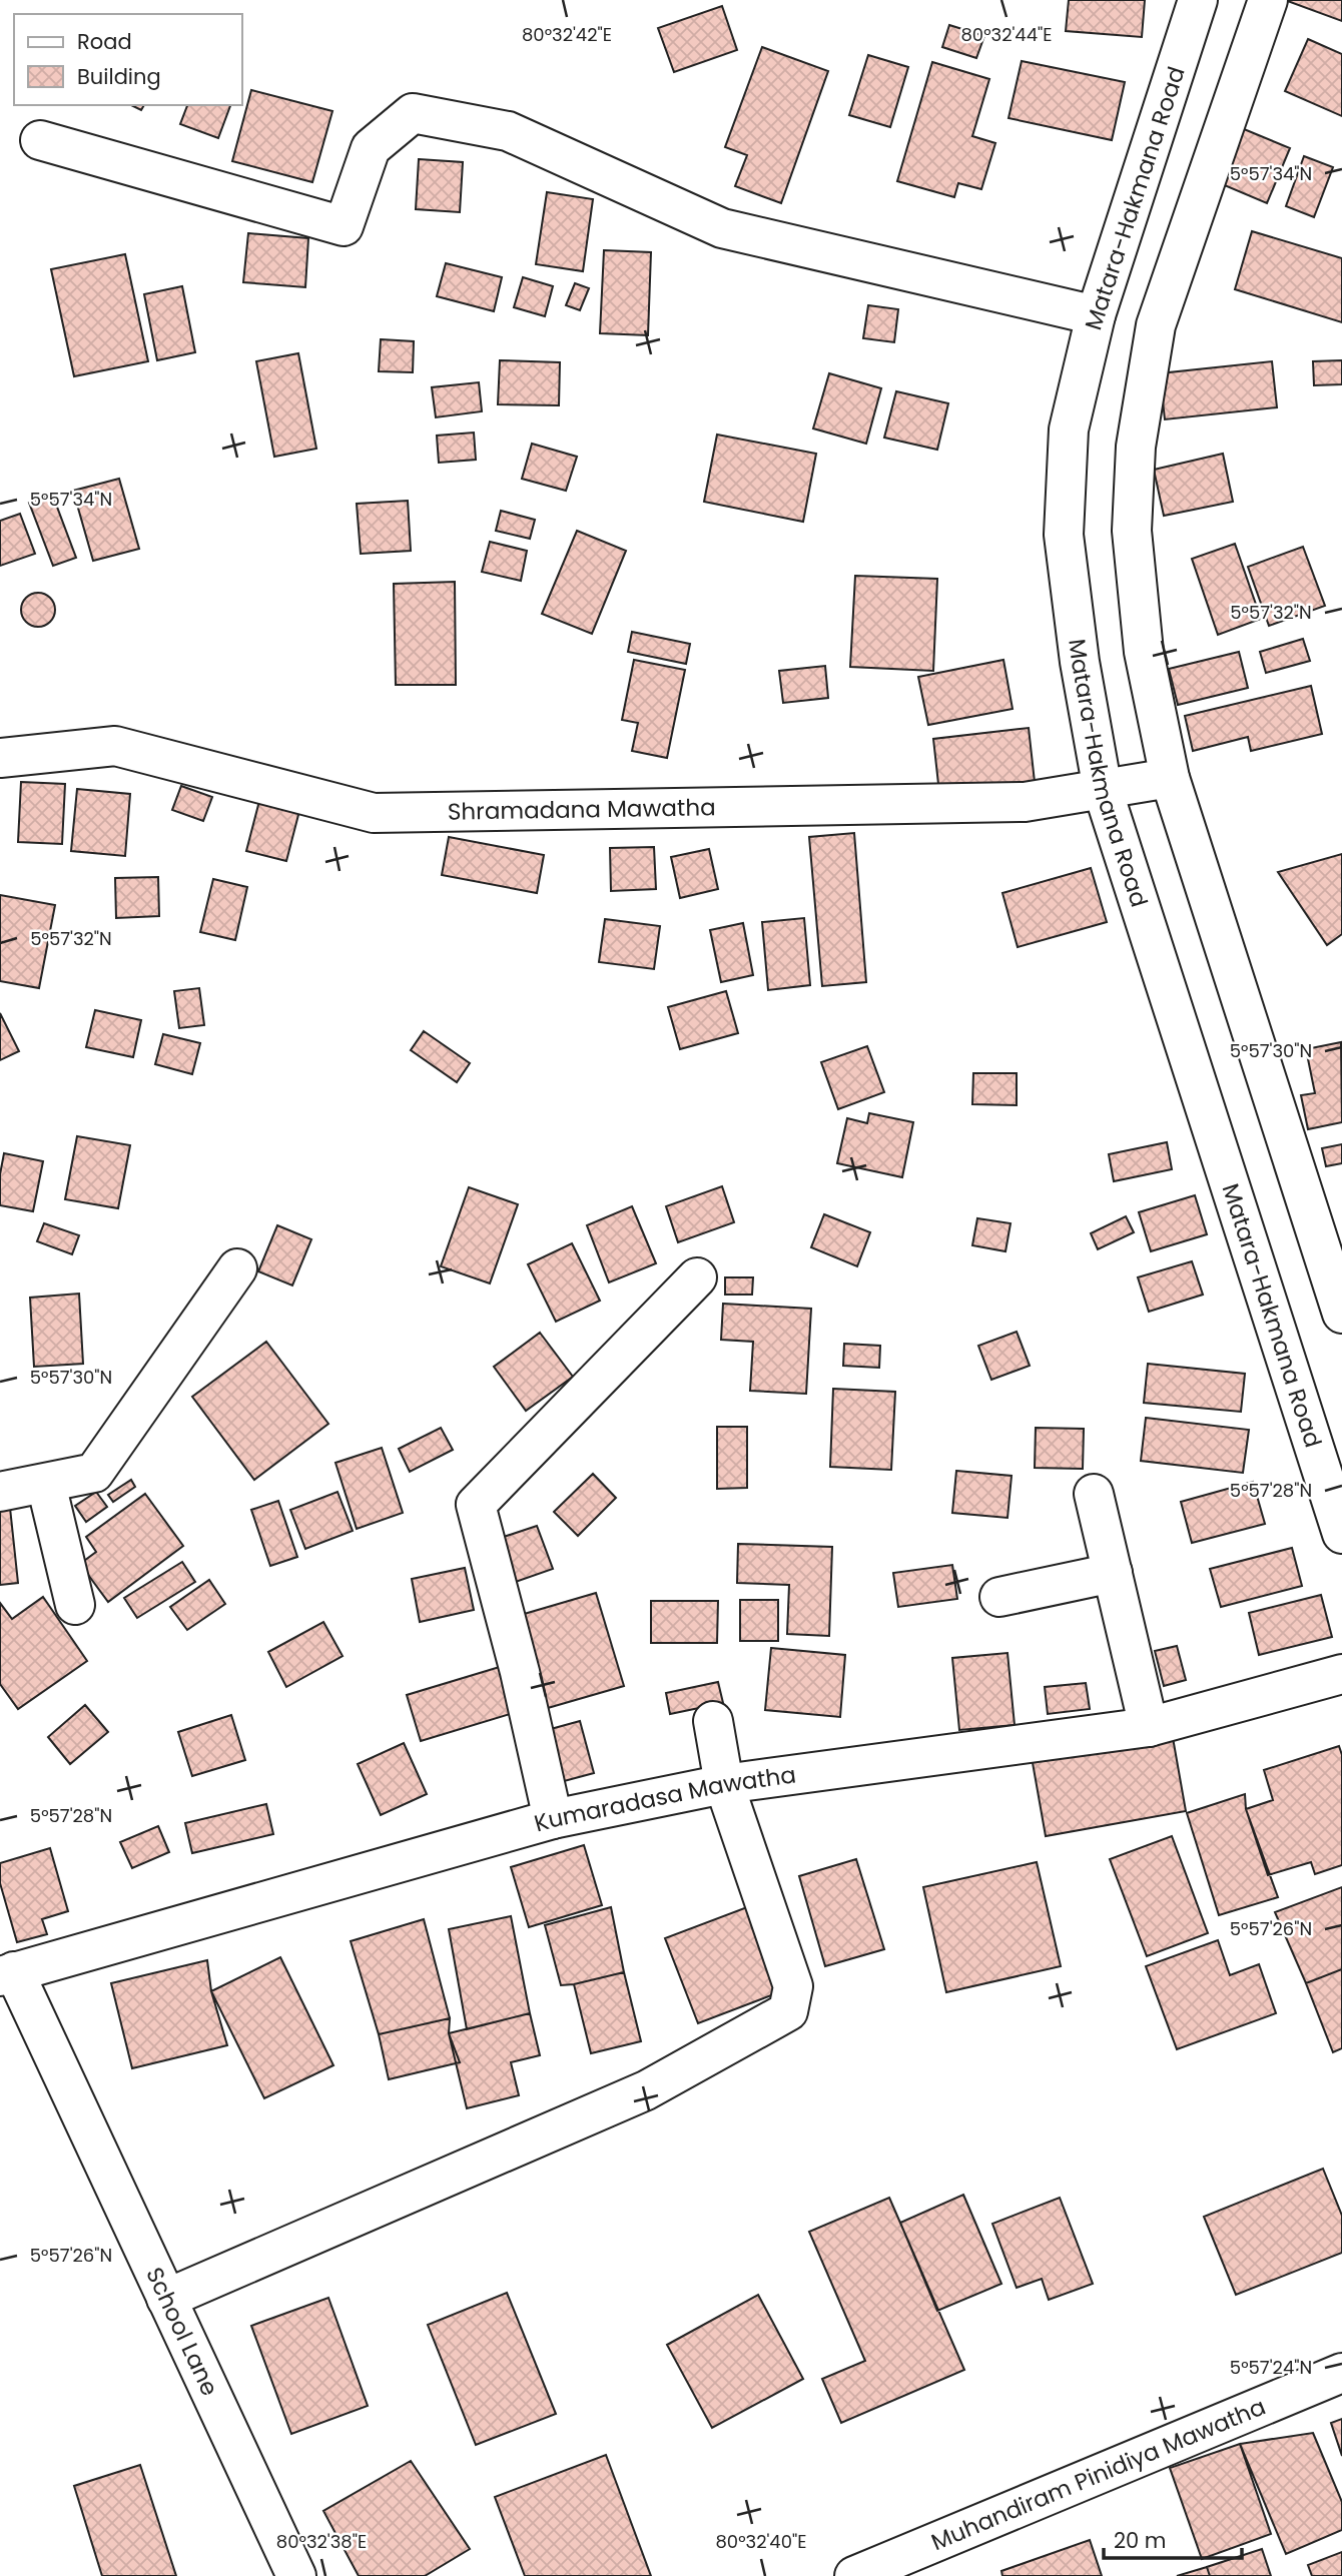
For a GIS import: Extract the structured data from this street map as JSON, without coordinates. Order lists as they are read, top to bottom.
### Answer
{
  "streets": {
    "street": [
      "Matara-Hakmana Road",
      "Shramadana Mawatha",
      "Kumaradasa Mawatha",
      "School Lane",
      "Muhandiram Pinidiya Mawatha"
    ]
  },
  "crossings": [
    ["Matara-Hakmana Road", "Shramadana Mawatha"],
    ["Kumaradasa Mawatha", "School Lane"]
  ],
  "legend": ["Road", "Building"],
  "scale_bar": "20 m",
  "coordinates": [
    "80°32'44\"E",
    "80°32'42\"E",
    "5°57'34\"N",
    "5°57'32\"N",
    "5°57'30\"N",
    "5°57'28\"N",
    "5°57'26\"N",
    "5°57'24\"N",
    "80°32'38\"E",
    "80°32'40\"E"
  ]
}
